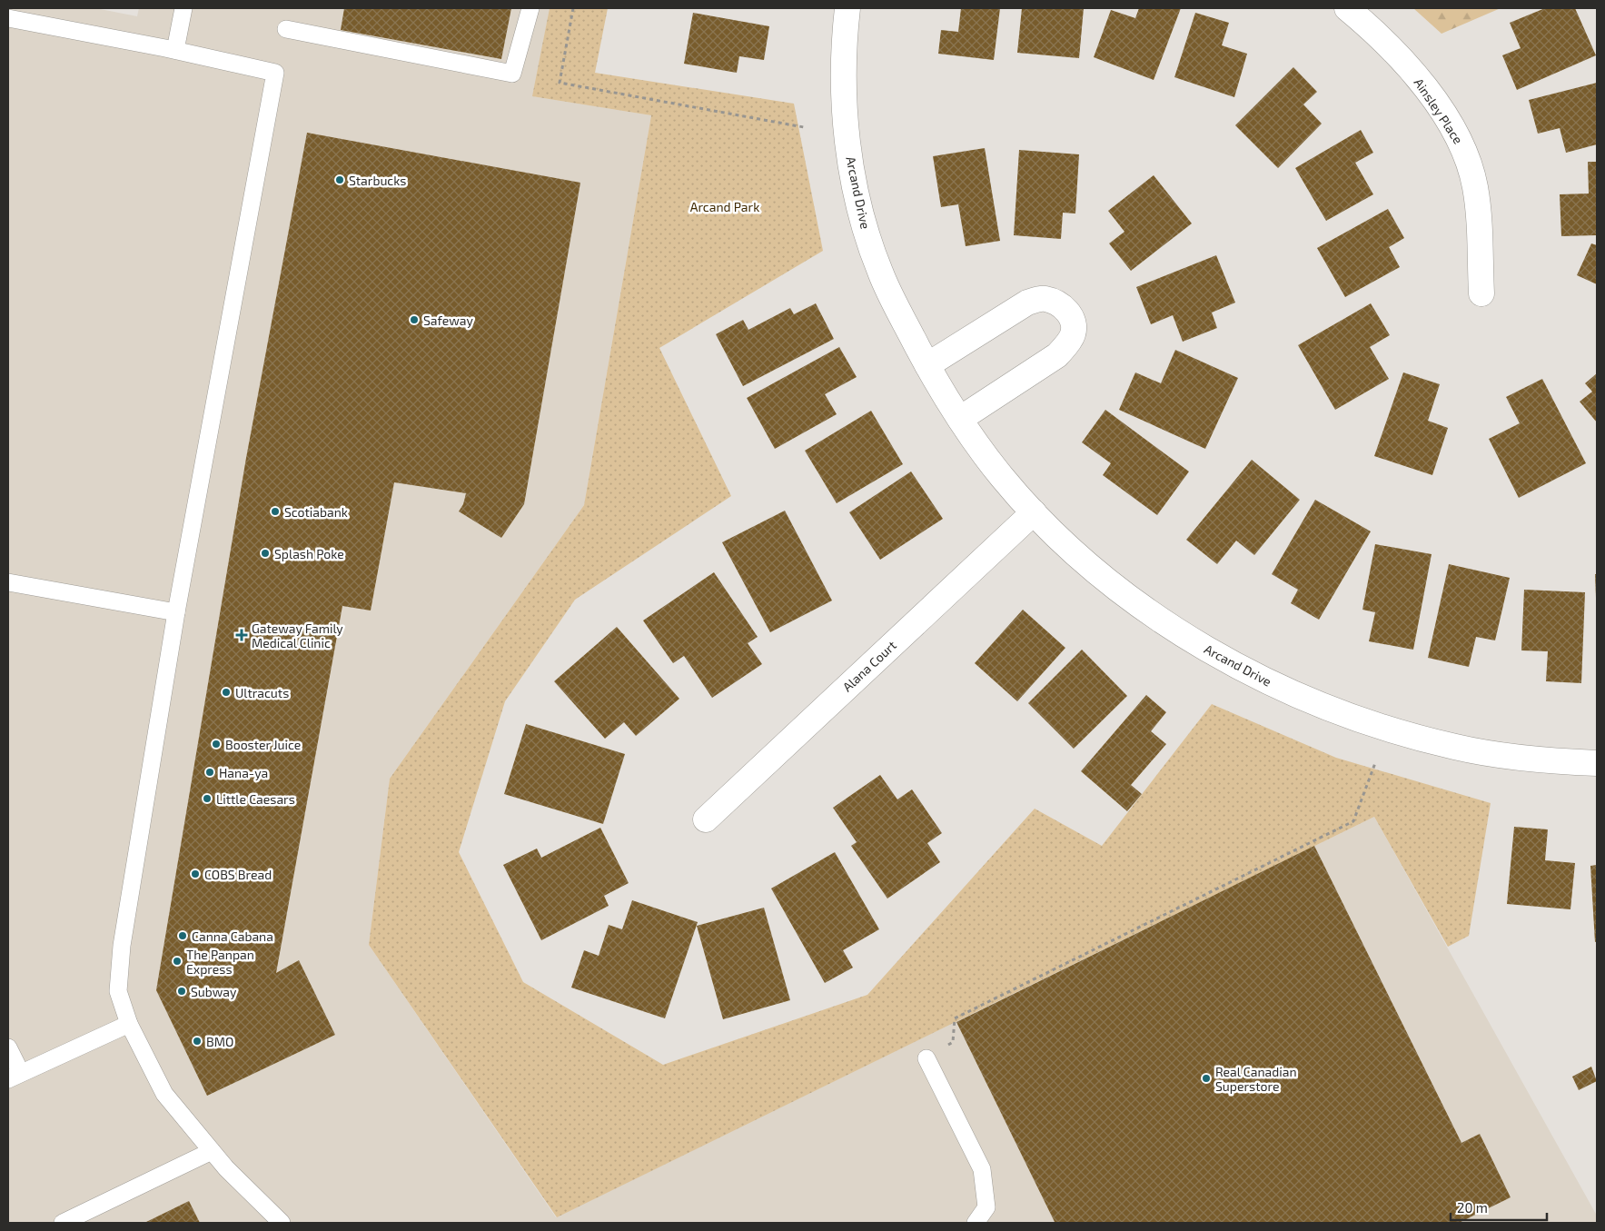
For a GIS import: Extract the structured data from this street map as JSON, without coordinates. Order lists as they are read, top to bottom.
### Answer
{
  "streets": {
    "street": ["Ainsley Place", "Arcand Drive", "Alana Court"]
  },
  "crossings": [
    ["Arcand Drive", "Alana Court"]
  ],
  "parks": ["Arcand Park"],
  "places": {
    "other": [
      "Starbucks",
      "Safeway",
      "Scotiabank",
      "Splash Poke",
      "Ultracuts",
      "Booster Juice",
      "Hana-ya",
      "Little Caesars",
      "COBS Bread",
      "Canna Cabana",
      "The Panpan Express",
      "Subway",
      "BMO",
      "Real Canadian Superstore"
    ],
    "health": ["Gateway Family Medical Clinic"]
  },
  "scale_bar": "20 m"
}
